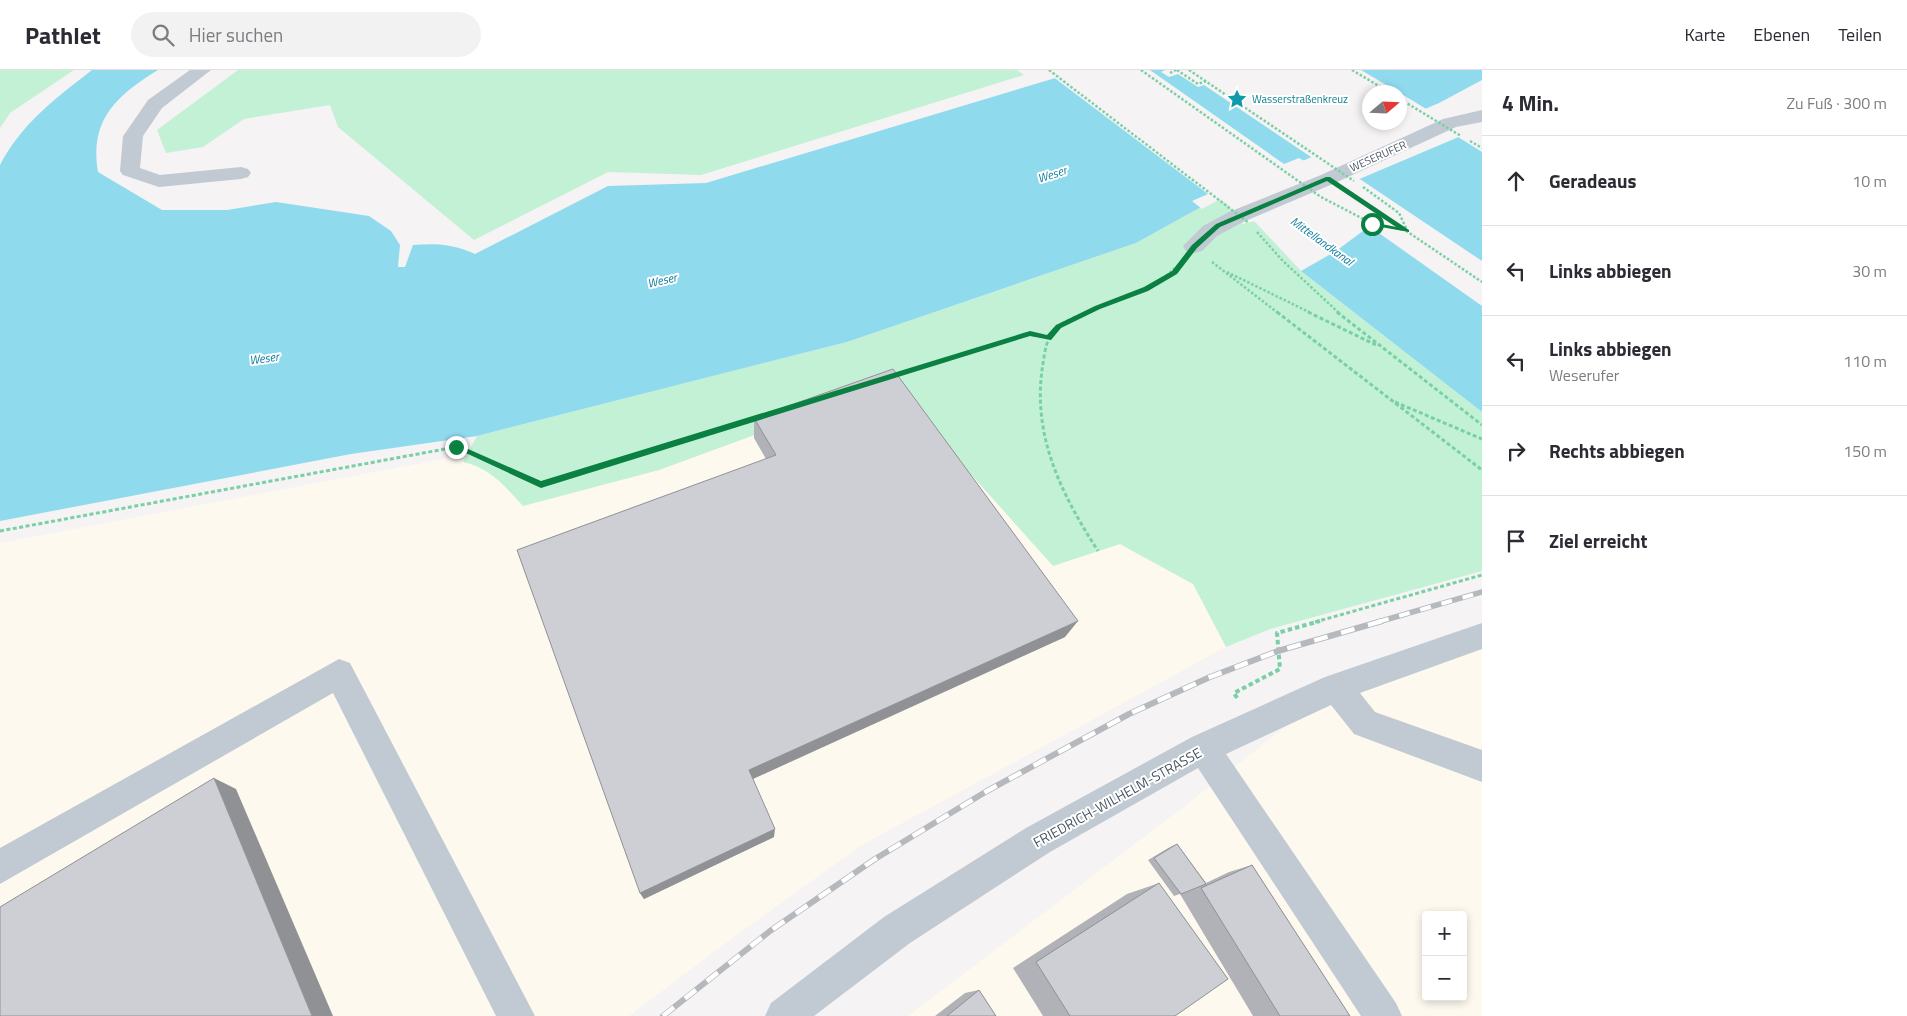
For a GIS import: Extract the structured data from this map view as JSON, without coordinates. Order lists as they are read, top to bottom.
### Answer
{
  "streets": {
    "street": ["WESERUFER", "FRIEDRICH-WILHELM-STRASSE"]
  },
  "water": ["Weser", "Mittellandkanal"],
  "places": {
    "place": ["Wasserstraßenkreuz"]
  },
  "north": "right",
  "page": {
    "header": "Pathlet",
    "search": "Hier suchen",
    "nav": ["Karte", "Ebenen", "Teilen"],
    "heading": ["4 Min.", "Zu Fuß · 300 m"],
    "list": [
      ["Geradeaus", "10 m"],
      ["Links abbiegen", "30 m"],
      ["Links abbiegen", "Weserufer", "110 m"],
      ["Rechts abbiegen", "150 m"],
      "Ziel erreicht"
    ],
    "map_buttons": ["+", "−"]
  }
}
